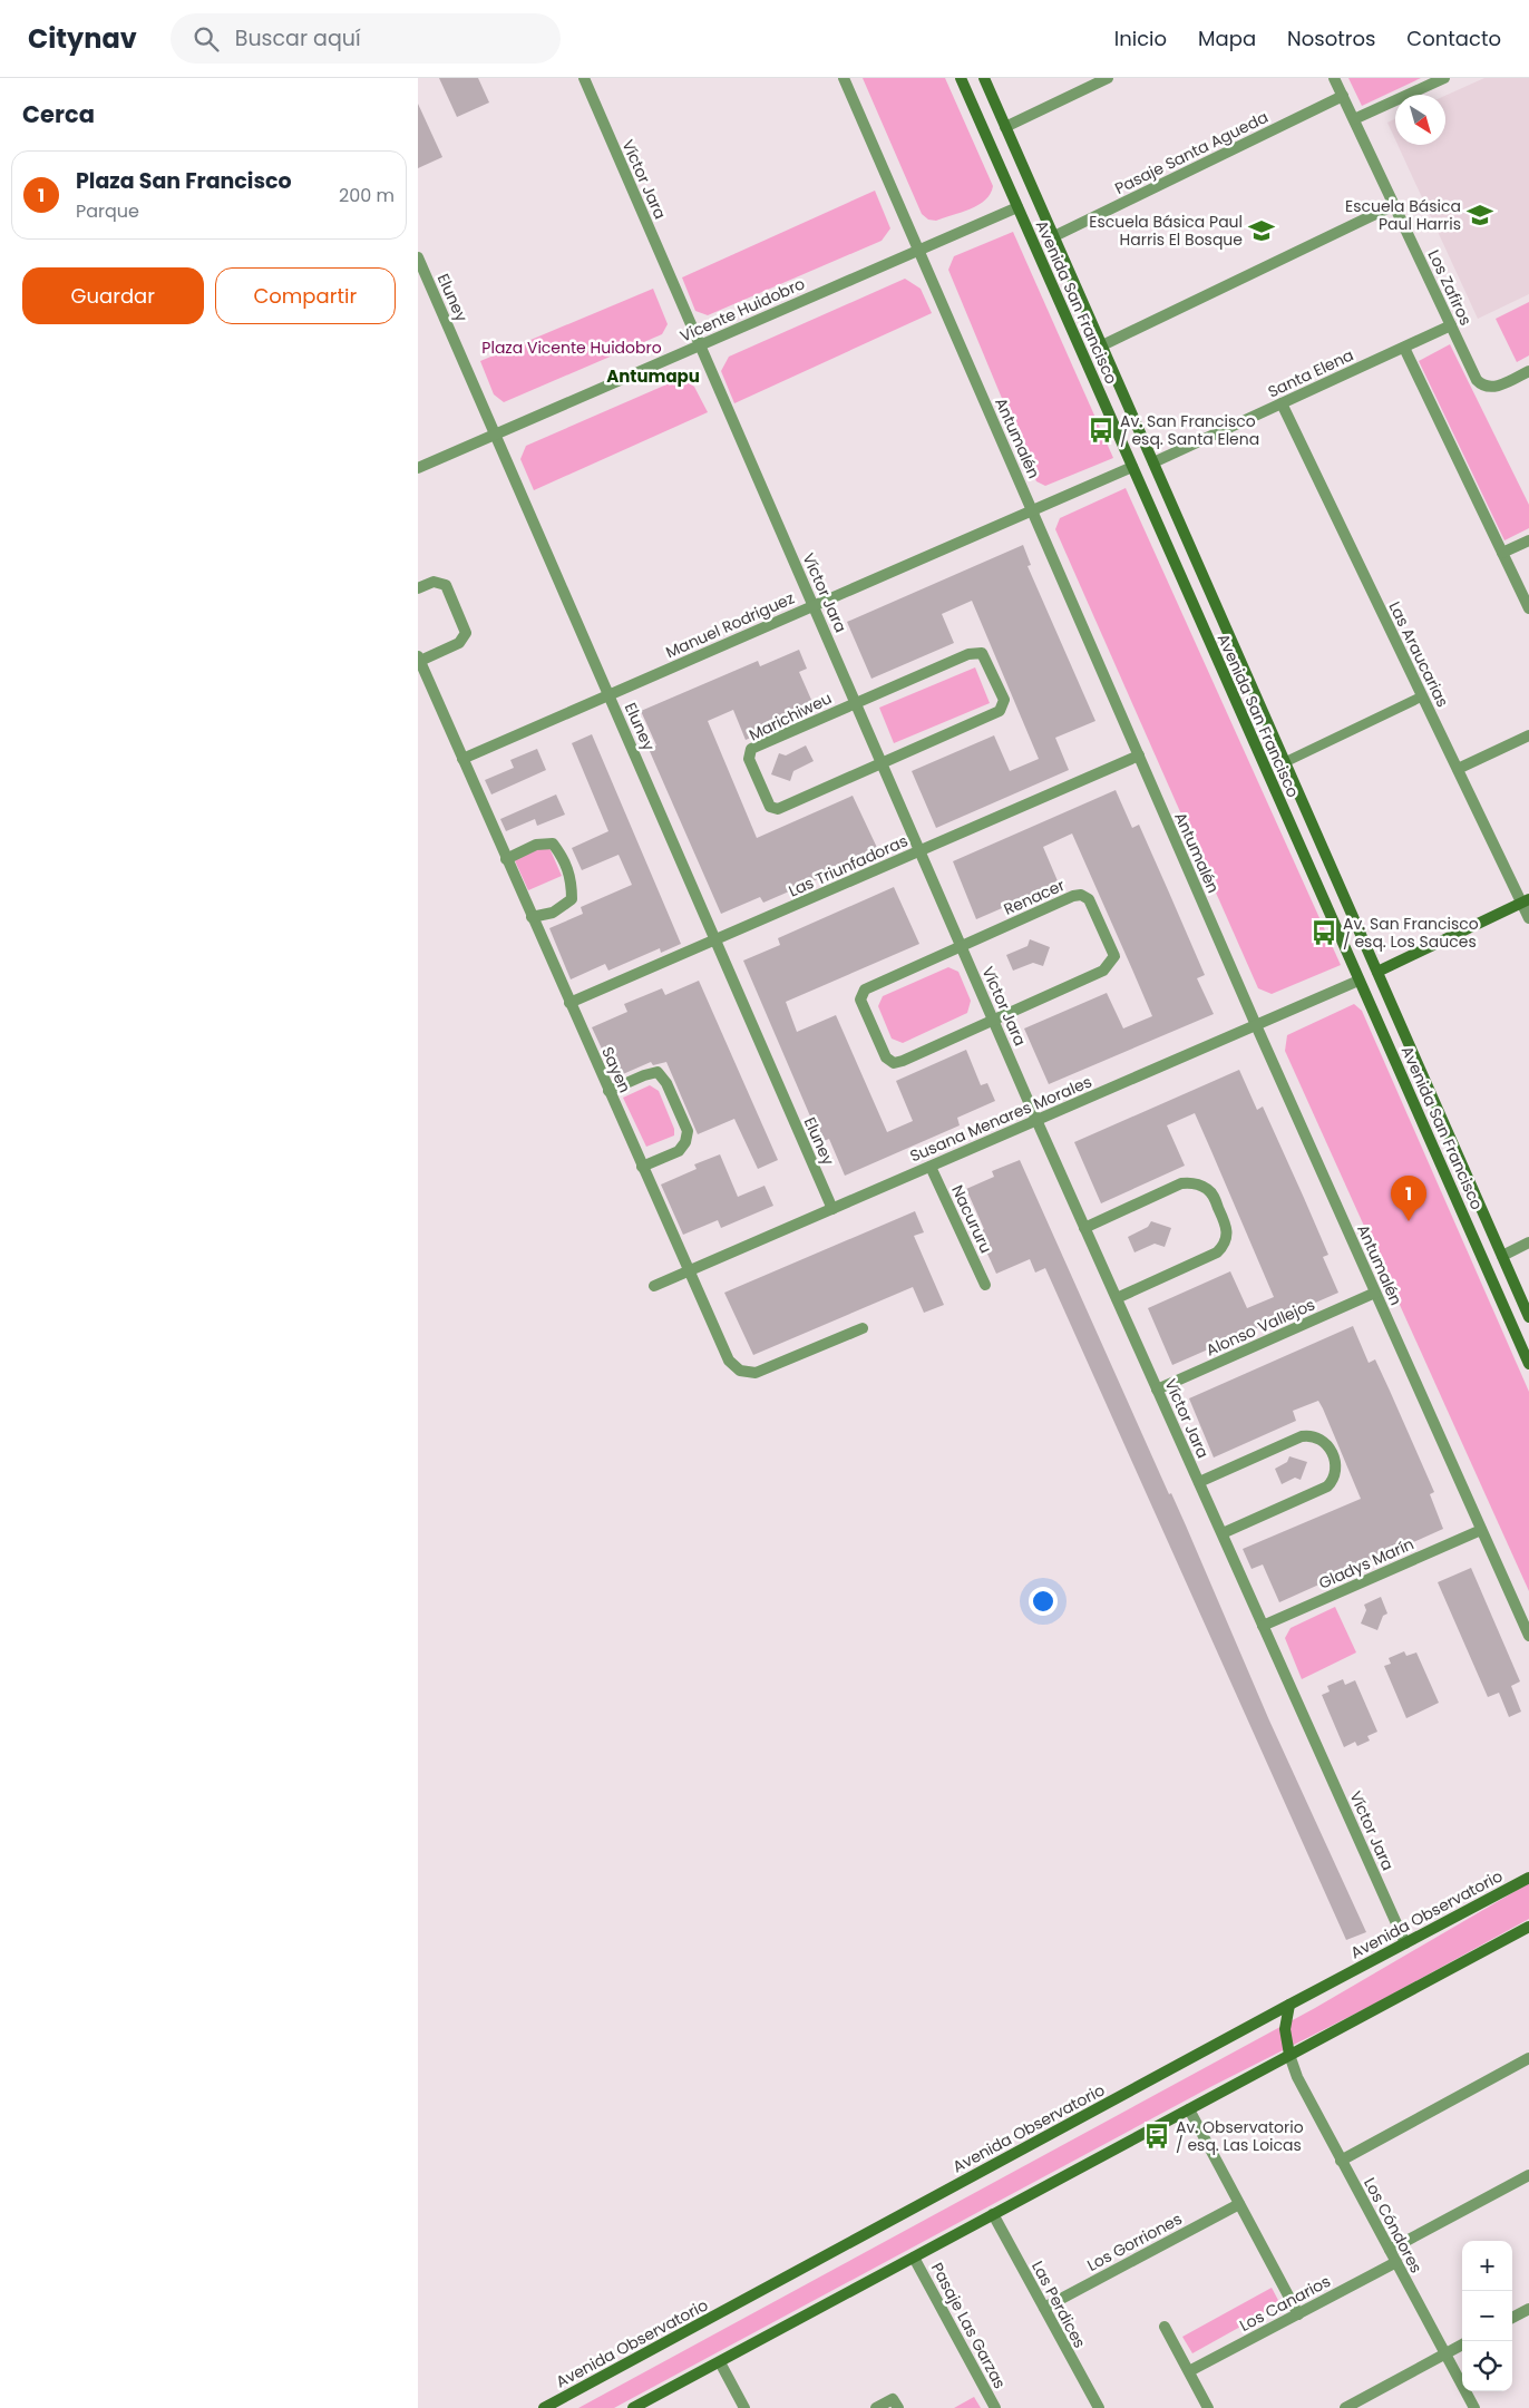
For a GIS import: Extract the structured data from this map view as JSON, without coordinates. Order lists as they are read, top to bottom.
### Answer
{
  "streets": {
    "main road": ["Avenida San Francisco", "Avenida Observatorio"],
    "street": [
      "Pasaje Santa Agueda",
      "Víctor Jara",
      "Los Zafiros",
      "Eluney",
      "Vicente Huidobro",
      "Santa Elena",
      "Antumalén",
      "Manuel Rodriguez",
      "Las Araucarias",
      "Marichiweu",
      "Las Triunfadoras",
      "Renacer",
      "Sayen",
      "Susana Menares Morales",
      "Nacururu",
      "Alonso Vallejos",
      "Gladys Marín",
      "Los Cóndores",
      "Los Gorriones",
      "Los Canarios",
      "Las Perdices",
      "Pasaje Las Garzas"
    ]
  },
  "crossings": [
    ["Pasaje Santa Agueda", "Los Zafiros"],
    ["Pasaje Santa Agueda", "Avenida San Francisco"],
    ["Víctor Jara", "Vicente Huidobro"],
    ["Víctor Jara", "Manuel Rodriguez"],
    ["Víctor Jara", "Marichiweu"],
    ["Víctor Jara", "Las Triunfadoras"],
    ["Víctor Jara", "Renacer"],
    ["Víctor Jara", "Susana Menares Morales"],
    ["Víctor Jara", "Alonso Vallejos"],
    ["Víctor Jara", "Gladys Marín"],
    ["Víctor Jara", "Avenida Observatorio"],
    ["Los Zafiros", "Santa Elena"],
    ["Eluney", "Vicente Huidobro"],
    ["Eluney", "Manuel Rodriguez"],
    ["Eluney", "Las Triunfadoras"],
    ["Eluney", "Susana Menares Morales"],
    ["Avenida San Francisco", "Vicente Huidobro"],
    ["Avenida San Francisco", "Santa Elena"],
    ["Avenida San Francisco", "Manuel Rodriguez"],
    ["Avenida San Francisco", "Susana Menares Morales"],
    ["Vicente Huidobro", "Antumalén"],
    ["Santa Elena", "Las Araucarias"],
    ["Antumalén", "Manuel Rodriguez"],
    ["Antumalén", "Las Triunfadoras"],
    ["Antumalén", "Susana Menares Morales"],
    ["Antumalén", "Alonso Vallejos"],
    ["Antumalén", "Gladys Marín"],
    ["Manuel Rodriguez", "Sayen"],
    ["Las Triunfadoras", "Sayen"],
    ["Sayen", "Susana Menares Morales"],
    ["Susana Menares Morales", "Nacururu"],
    ["Los Cóndores", "Los Canarios"],
    ["Los Gorriones", "Las Perdices"]
  ],
  "districts": ["Antumapu"],
  "parks": ["Plaza Vicente Huidobro"],
  "places": {
    "school or university": ["Escuela Básica Paul Harris", "Escuela Básica Paul Harris El Bosque"],
    "bus stop": ["Av. San Francisco / esq. Santa Elena", "Av. San Francisco / esq. Los Sauces", "Av. Observatorio / esq. Las Loicas"]
  },
  "north": "bottom right",
  "page": {
    "header": "Citynav",
    "search": "Buscar aquí",
    "nav": [
      "Inicio",
      "Mapa",
      "Nosotros",
      "Contacto"
    ],
    "heading": "Cerca",
    "list": [
      {
        "mark": "1",
        "name": "Plaza San Francisco",
        "note": "Parque",
        "value": "200 m"
      }
    ],
    "buttons": ["Guardar", "Compartir"],
    "pins": "1",
    "map_buttons": ["+", "−"]
  }
}
